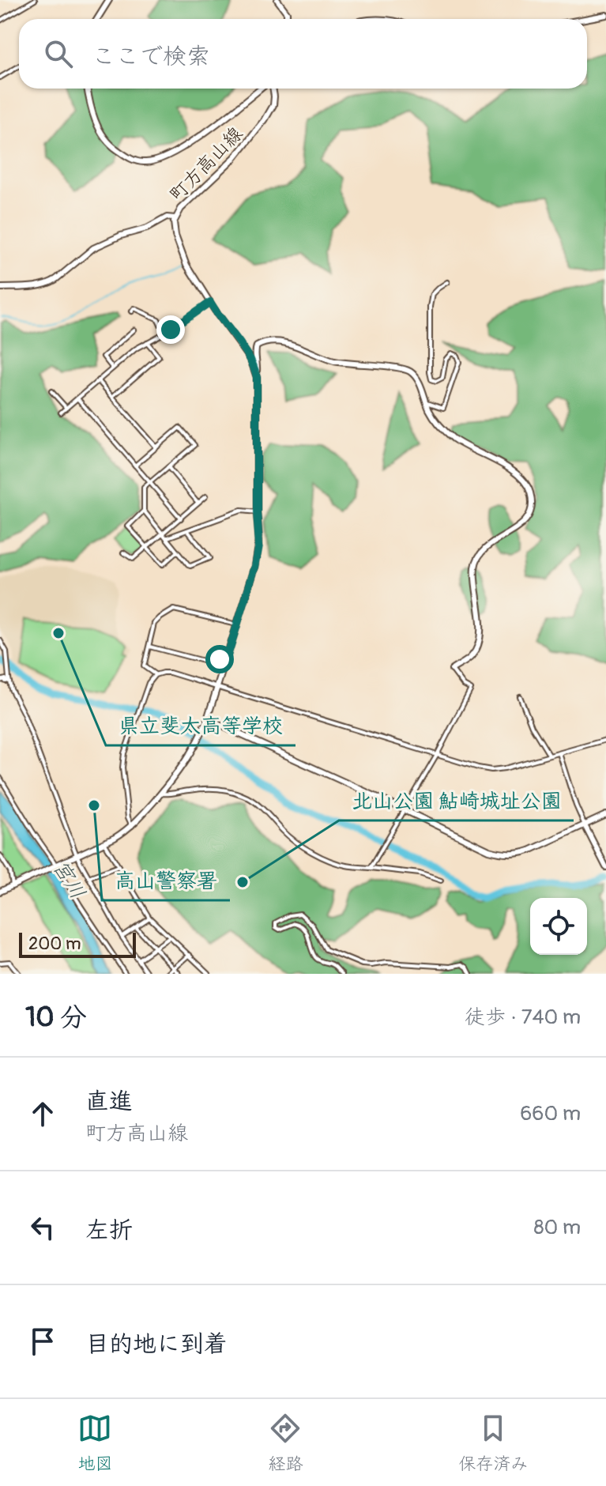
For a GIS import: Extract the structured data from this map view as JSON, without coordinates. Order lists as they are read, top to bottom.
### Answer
{
  "streets": {
    "street": ["町方高山線"]
  },
  "water": ["宮川"],
  "places": ["県立斐太高等学校", "高山警察署", "北山公園 鮎崎城址公園"],
  "scale_bar": "200 m",
  "page": {
    "search": "ここで検索",
    "scale": "200 m",
    "heading": ["10 分", "徒歩 · 740 m"],
    "list": [
      ["直進", "町方高山線", "660 m"],
      ["左折", "80 m"],
      "目的地に到着"
    ],
    "nav": ["地図", "経路", "保存済み"]
  }
}
